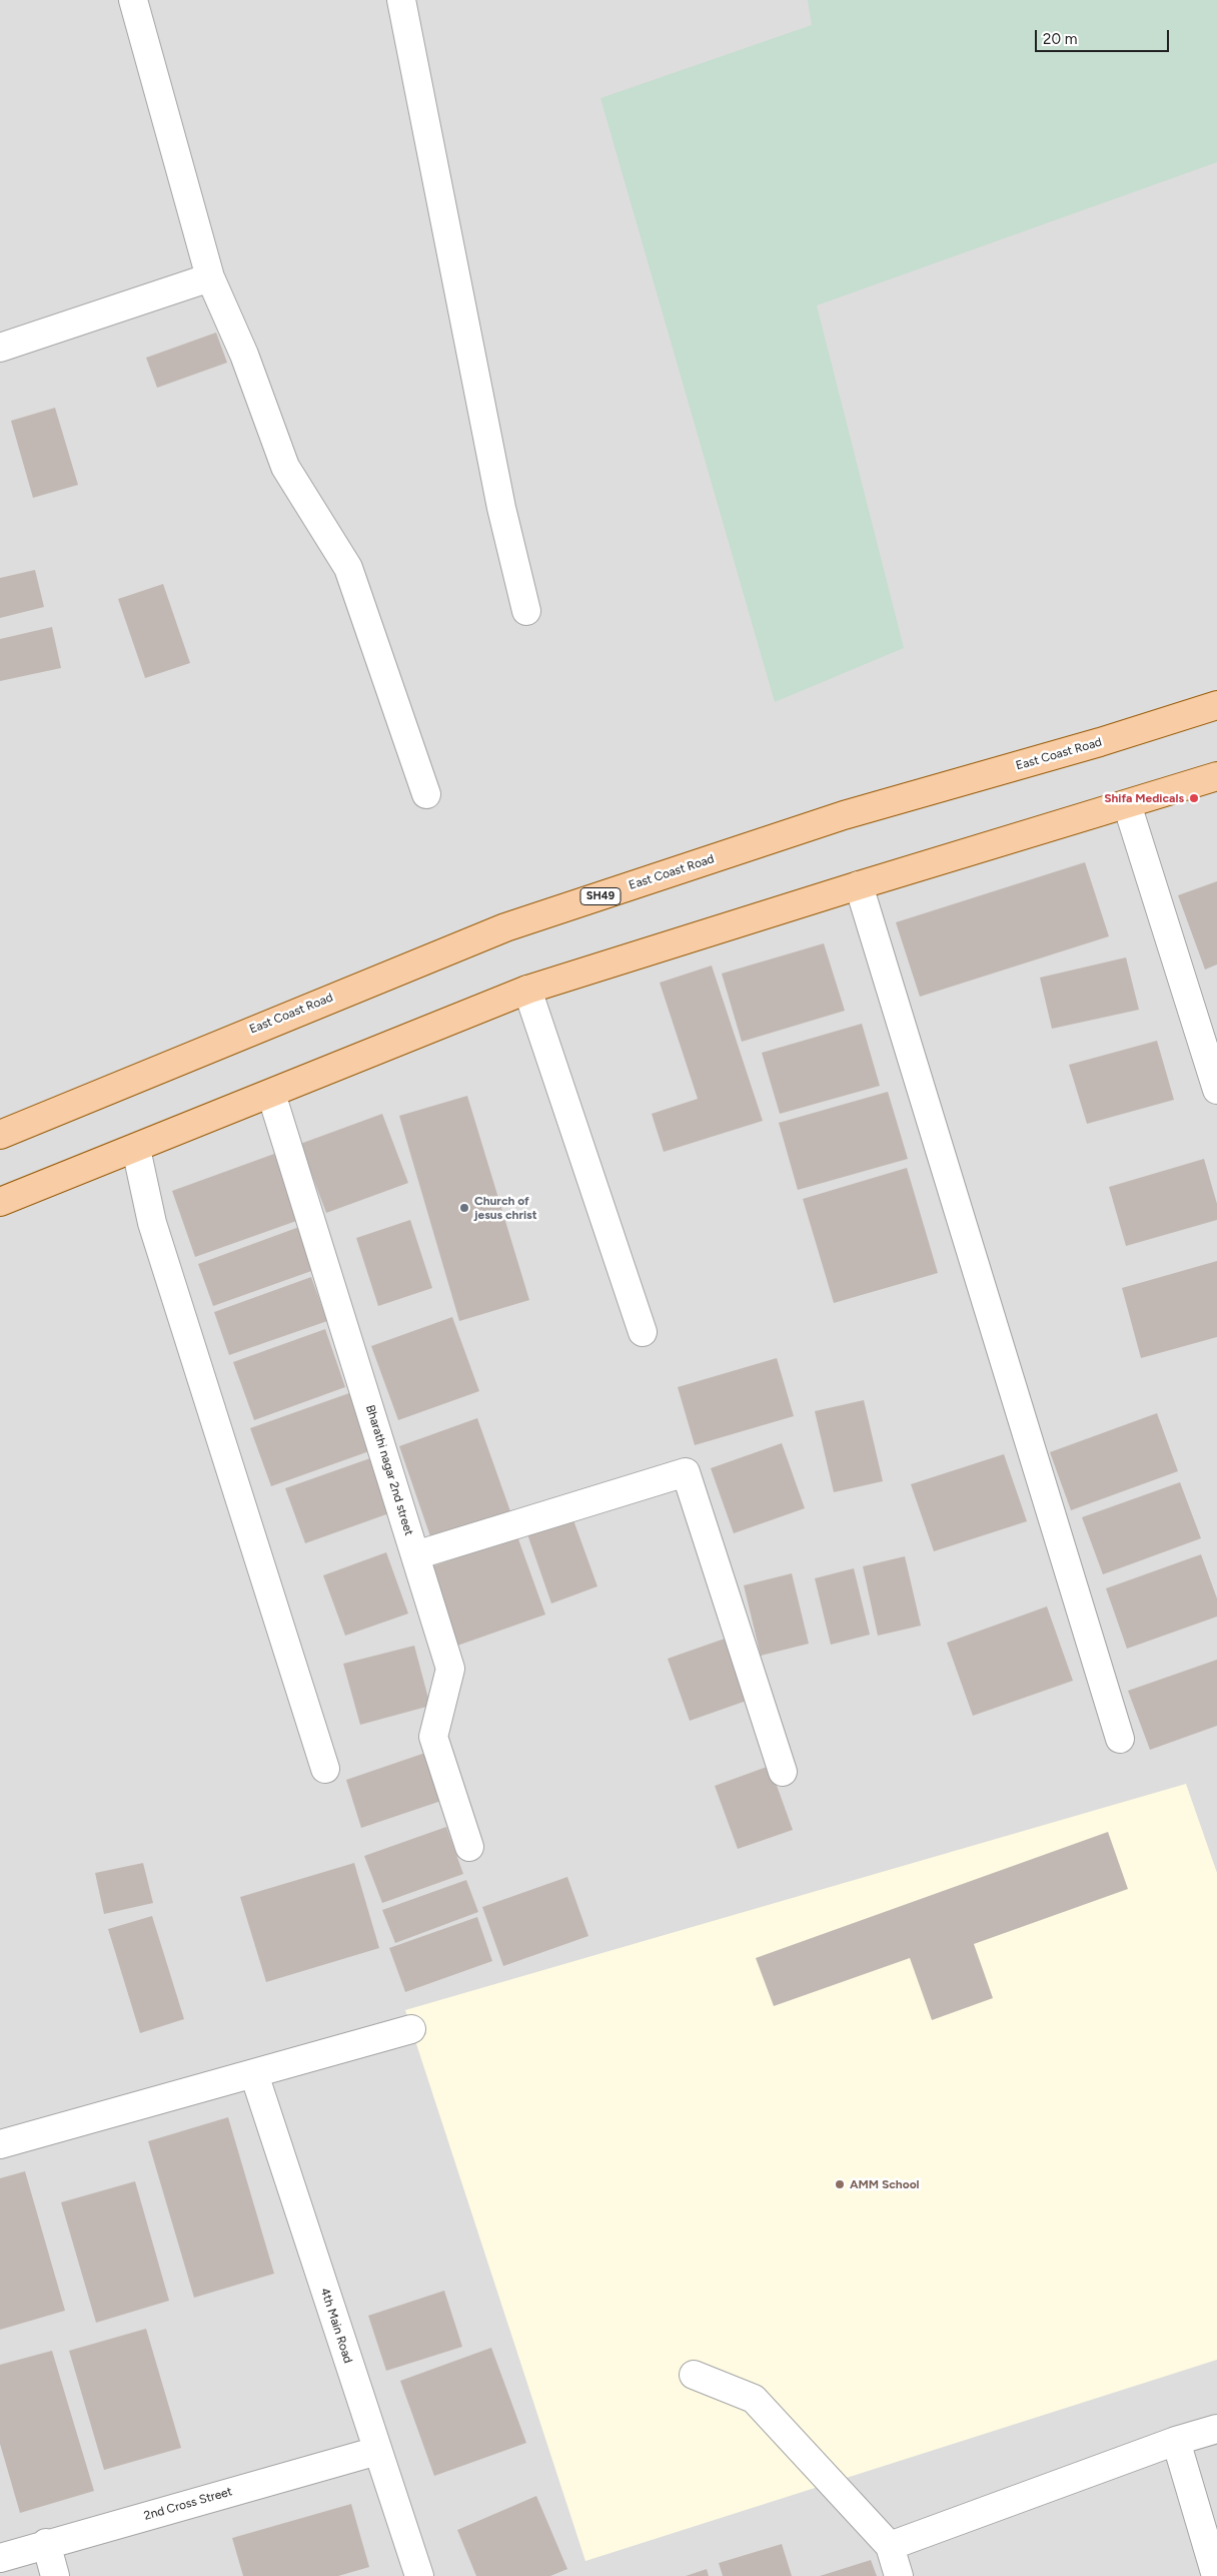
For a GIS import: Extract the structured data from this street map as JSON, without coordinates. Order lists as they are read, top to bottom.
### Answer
{
  "streets": {
    "main road": ["East Coast Road", "SH49"],
    "street": ["Bharathi nagar 2nd street", "4th Main Road", "2nd Cross Street"]
  },
  "crossings": [
    ["4th Main Road", "2nd Cross Street"]
  ],
  "places": ["Shifa Medicals", "Church of jesus christ", "AMM School"],
  "scale_bar": "20 m"
}
